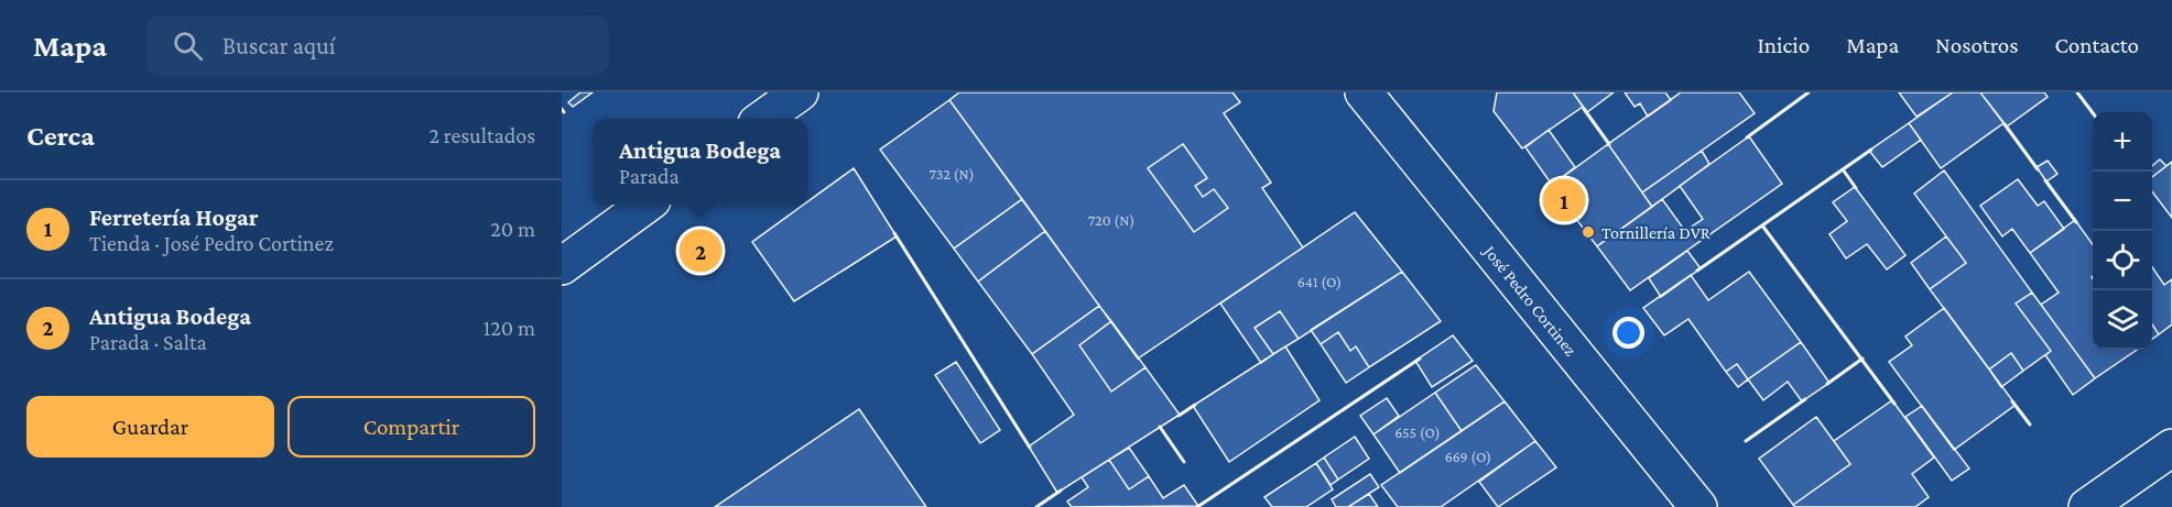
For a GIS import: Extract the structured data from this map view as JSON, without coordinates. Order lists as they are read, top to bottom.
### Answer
{
  "streets": {
    "street": ["José Pedro Cortinez"]
  },
  "places": ["Tornillería DVR"],
  "house_numbers": [
    "732 (N)",
    "720 (N)",
    "641 (O)",
    "655 (O)",
    "669 (O)"
  ],
  "page": {
    "header": "Mapa",
    "search": "Buscar aquí",
    "nav": [
      "Inicio",
      "Mapa",
      "Nosotros",
      "Contacto"
    ],
    "heading": ["Cerca", "2 resultados"],
    "map_buttons": ["+", "−"],
    "popup": ["Antigua Bodega", "Parada"],
    "pins": ["1", "2"],
    "list": [
      {
        "mark": "1",
        "name": "Ferretería Hogar",
        "note": "Tienda · José Pedro Cortinez",
        "value": "20 m"
      },
      {
        "mark": "2",
        "name": "Antigua Bodega",
        "note": "Parada · Salta",
        "value": "120 m"
      }
    ],
    "buttons": ["Guardar", "Compartir"]
  }
}
